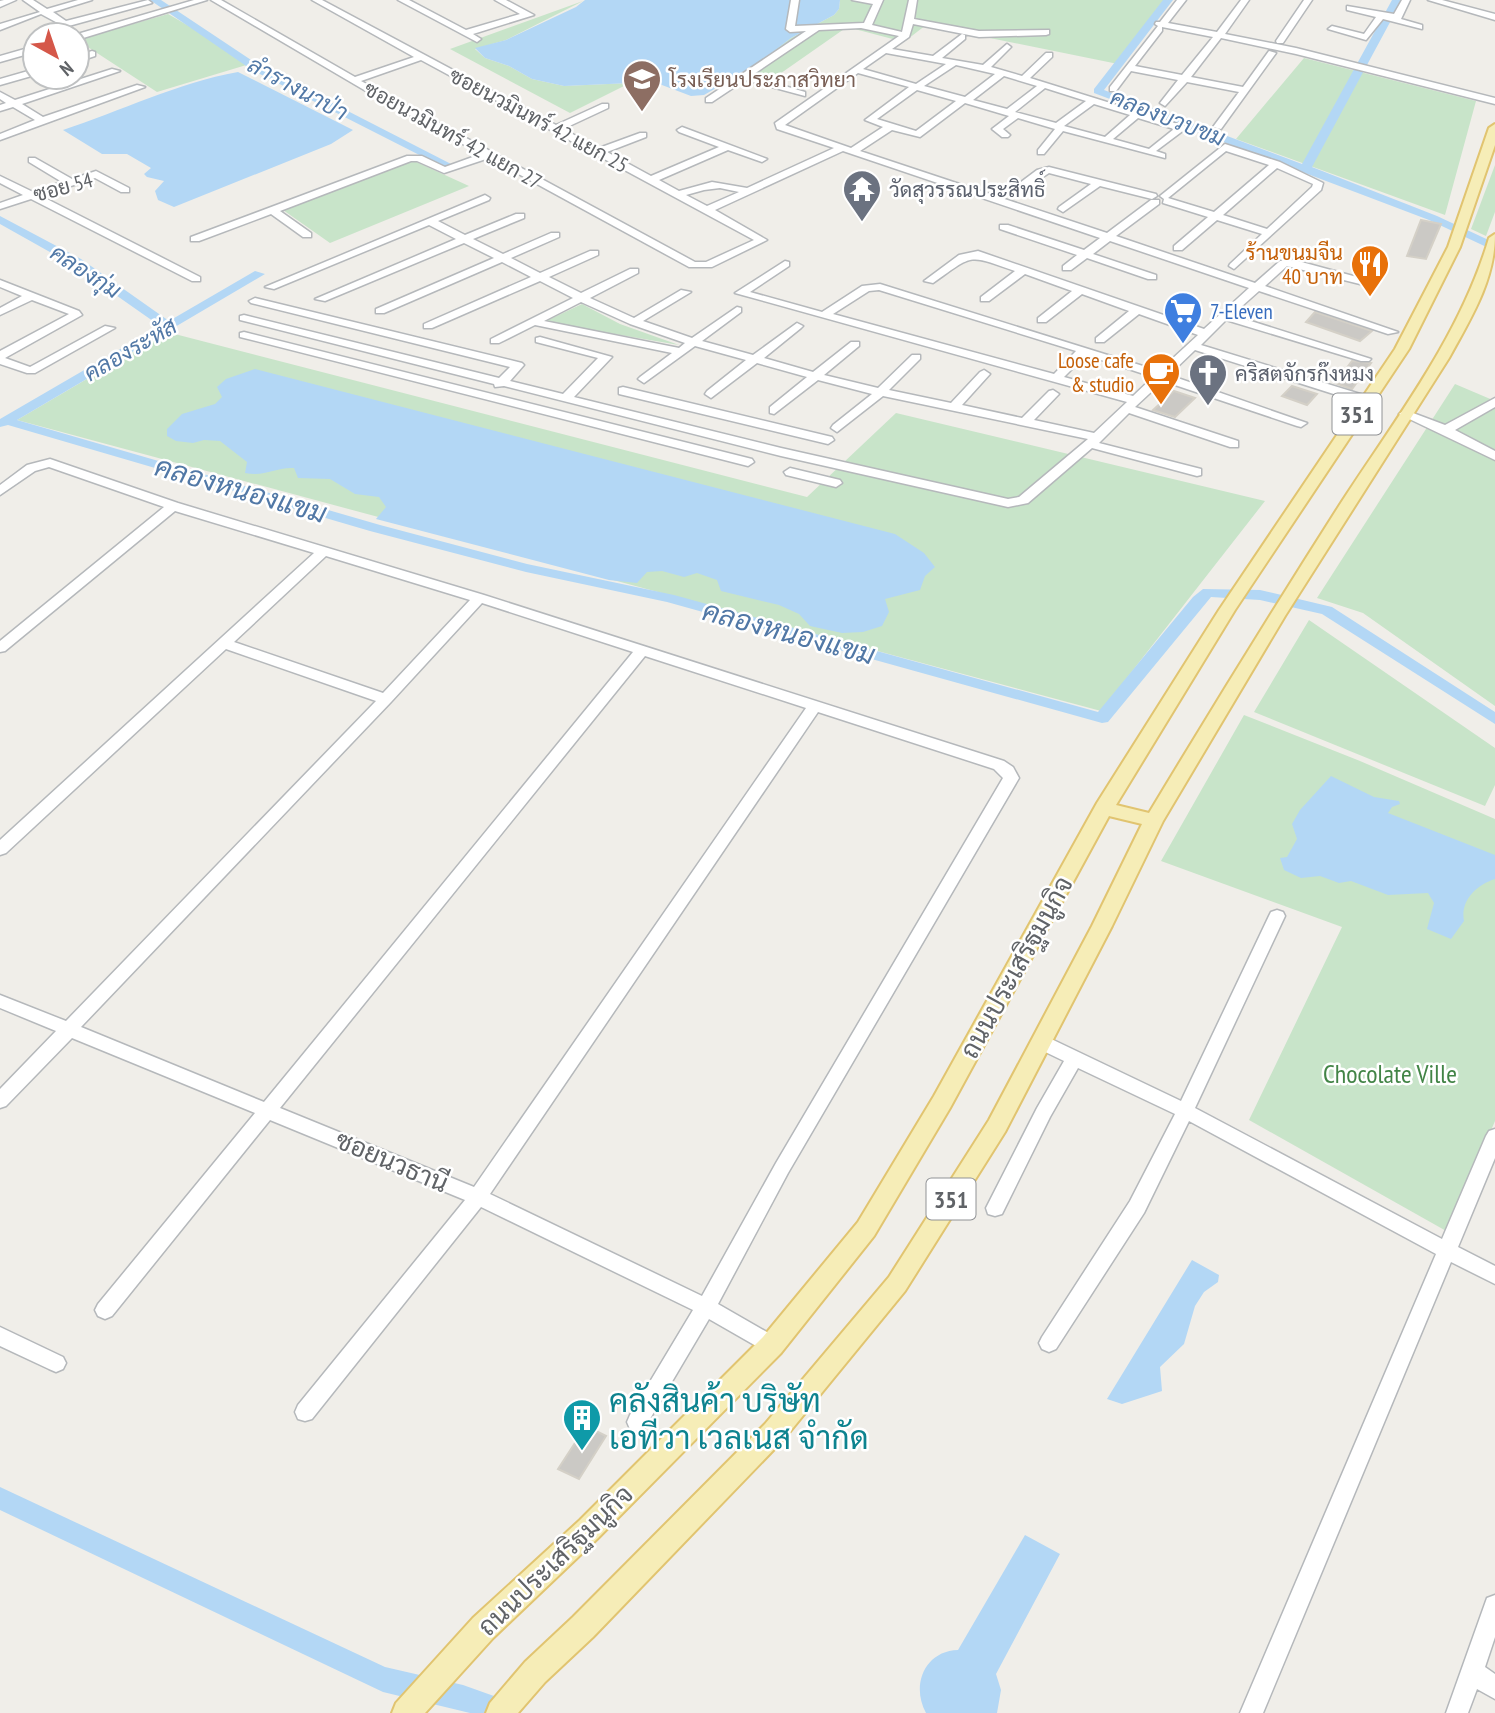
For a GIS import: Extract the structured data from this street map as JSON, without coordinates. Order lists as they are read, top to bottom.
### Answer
{
  "streets": {
    "main road": ["351", "ถนนประเสริฐมนูกิจ"],
    "street": [
      "ซอยนวมินทร์ 42 แยก 25",
      "ซอยนวมินทร์ 42 แยก 27",
      "ซอย 54",
      "ซอยนวธานี"
    ]
  },
  "crossings": [
    ["ซอยนวมินทร์ 42 แยก 25", "ซอยนวมินทร์ 42 แยก 27"],
    ["ถนนประเสริฐมนูกิจ", "ซอยนวธานี"]
  ],
  "water": [
    "ลำรางนาป่า",
    "คลองบวบขม",
    "คลองกุ่ม",
    "คลองระหัส",
    "คลองหนองแขม"
  ],
  "parks": ["Chocolate Ville"],
  "places": {
    "school or university": ["โรงเรียนประภาสวิทยา"],
    "temple": ["วัดสุวรรณประสิทธิ์"],
    "restaurant": ["ร้านขนมจีน 40 บาท"],
    "supermarket": ["7-Eleven"],
    "cafe": ["Loose cafe & studio"],
    "church": ["คริสตจักรก๊งหมง"],
    "building": ["คลังสินค้า บริษัท เอทีวา เวลเนส จำกัด"]
  },
  "north": "bottom right"
}
